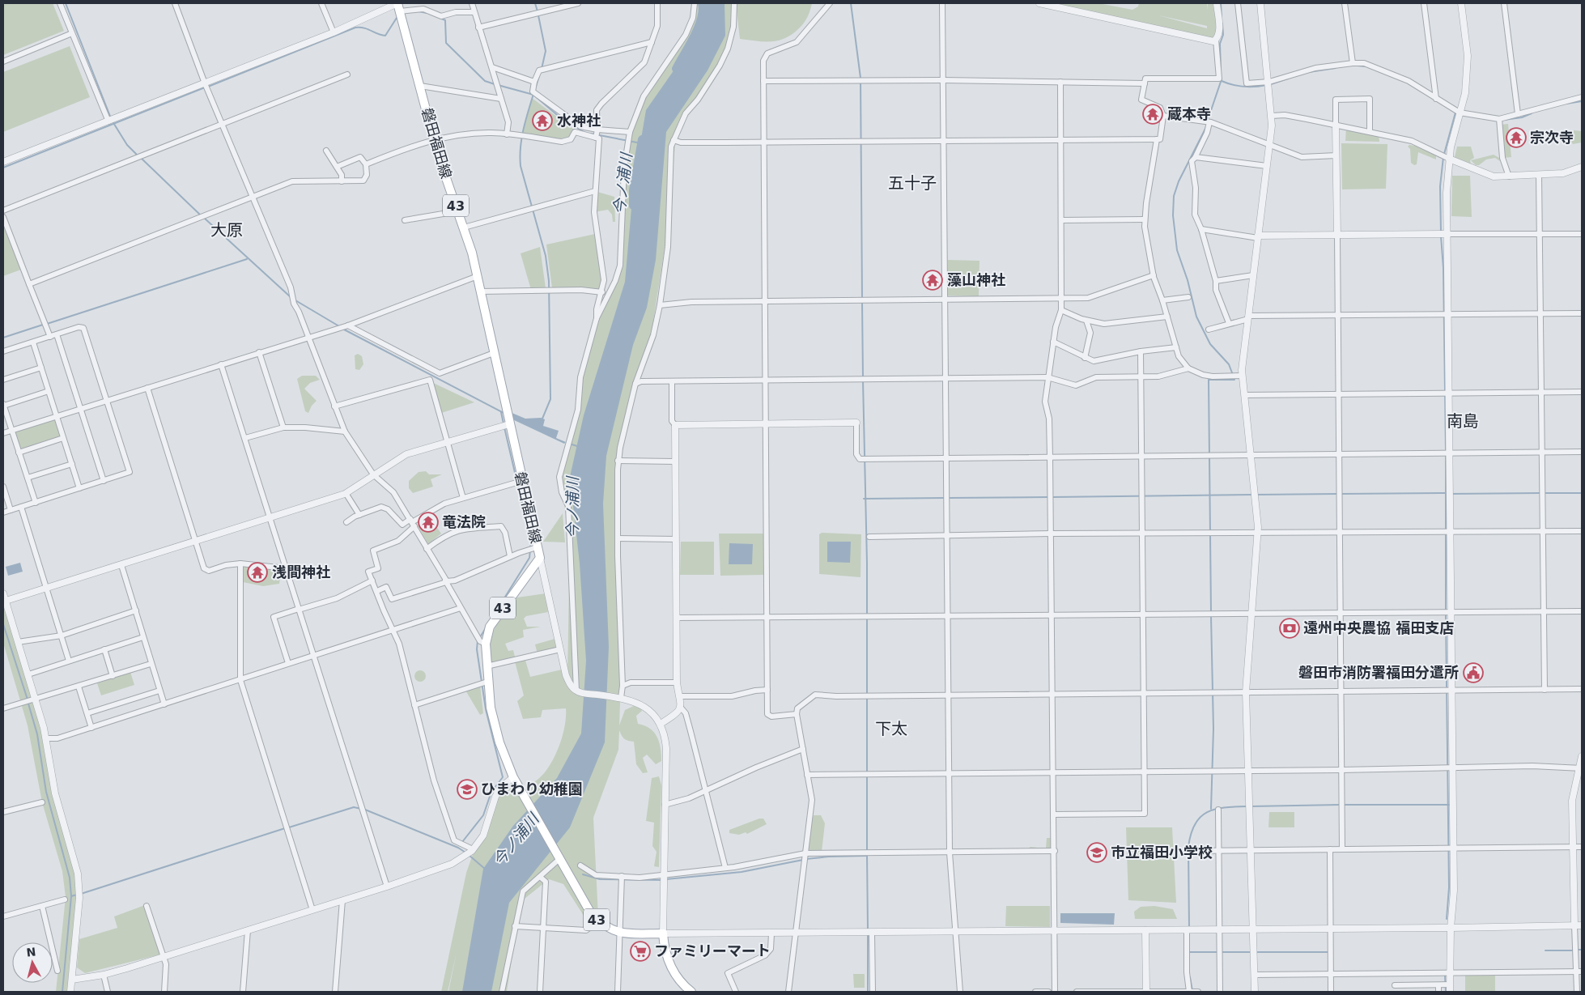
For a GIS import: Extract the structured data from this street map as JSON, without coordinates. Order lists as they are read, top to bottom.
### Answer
{
  "streets": {
    "main road": ["磐田福田線", "43"]
  },
  "districts": [
    "五十子",
    "大原",
    "南島",
    "下太"
  ],
  "water": ["今ノ浦川"],
  "places": {
    "temple": [
      "蔵本寺",
      "水神社",
      "宗次寺",
      "藻山神社",
      "竜法院",
      "浅間神社"
    ],
    "bank": ["遠州中央農協 福田支店"],
    "public building": ["磐田市消防署福田分遣所"],
    "school or university": ["ひまわり幼稚園", "市立福田小学校"],
    "supermarket": ["ファミリーマート"]
  },
  "north": "top"
}
